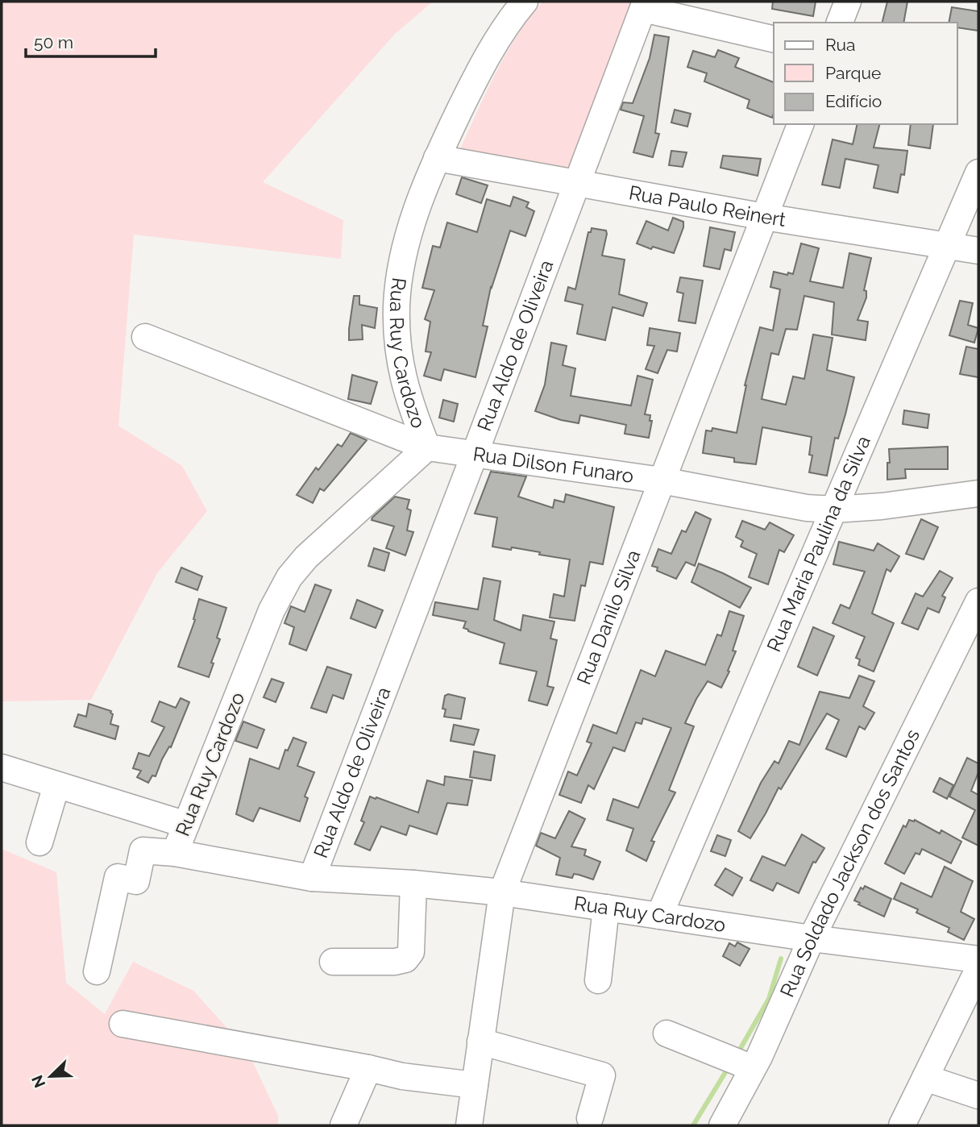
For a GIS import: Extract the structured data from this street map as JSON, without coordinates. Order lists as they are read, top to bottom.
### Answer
{
  "streets": {
    "street": [
      "Rua Paulo Reinert",
      "Rua Aldo de Oliveira",
      "Rua Ruy Cardozo",
      "Rua Dilson Funaro",
      "Rua Maria Paulina da Silva",
      "Rua Danilo Silva",
      "Rua Soldado Jackson dos Santos"
    ]
  },
  "crossings": [
    ["Rua Paulo Reinert", "Rua Aldo de Oliveira"],
    ["Rua Paulo Reinert", "Rua Ruy Cardozo"],
    ["Rua Paulo Reinert", "Rua Maria Paulina da Silva"],
    ["Rua Paulo Reinert", "Rua Danilo Silva"],
    ["Rua Aldo de Oliveira", "Rua Ruy Cardozo"],
    ["Rua Aldo de Oliveira", "Rua Dilson Funaro"],
    ["Rua Ruy Cardozo", "Rua Dilson Funaro"],
    ["Rua Ruy Cardozo", "Rua Maria Paulina da Silva"],
    ["Rua Ruy Cardozo", "Rua Danilo Silva"],
    ["Rua Ruy Cardozo", "Rua Soldado Jackson dos Santos"],
    ["Rua Dilson Funaro", "Rua Maria Paulina da Silva"],
    ["Rua Dilson Funaro", "Rua Danilo Silva"]
  ],
  "legend": ["Rua", "Parque", "Edifício"],
  "scale_bar": "50 m",
  "north": "bottom left"
}
